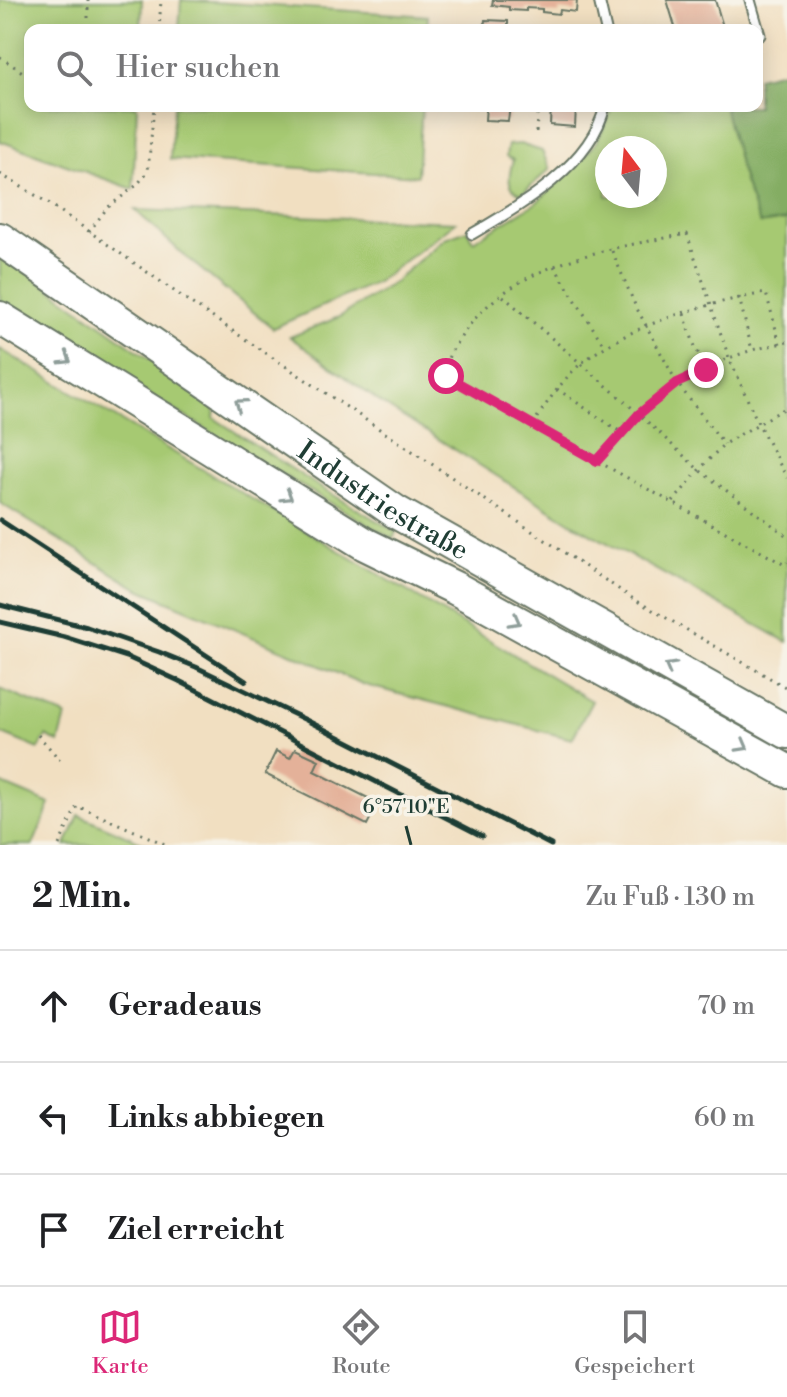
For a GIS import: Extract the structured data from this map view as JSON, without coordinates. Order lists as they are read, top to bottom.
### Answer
{
  "streets": {
    "highway": ["Industriestraße"]
  },
  "north": "top",
  "page": {
    "search": "Hier suchen",
    "heading": ["2 Min.", "Zu Fuß · 130 m"],
    "list": [
      ["Geradeaus", "70 m"],
      ["Links abbiegen", "60 m"],
      "Ziel erreicht"
    ],
    "nav": ["Karte", "Route", "Gespeichert"]
  },
  "coordinates": ["6°57'10\"E"]
}
